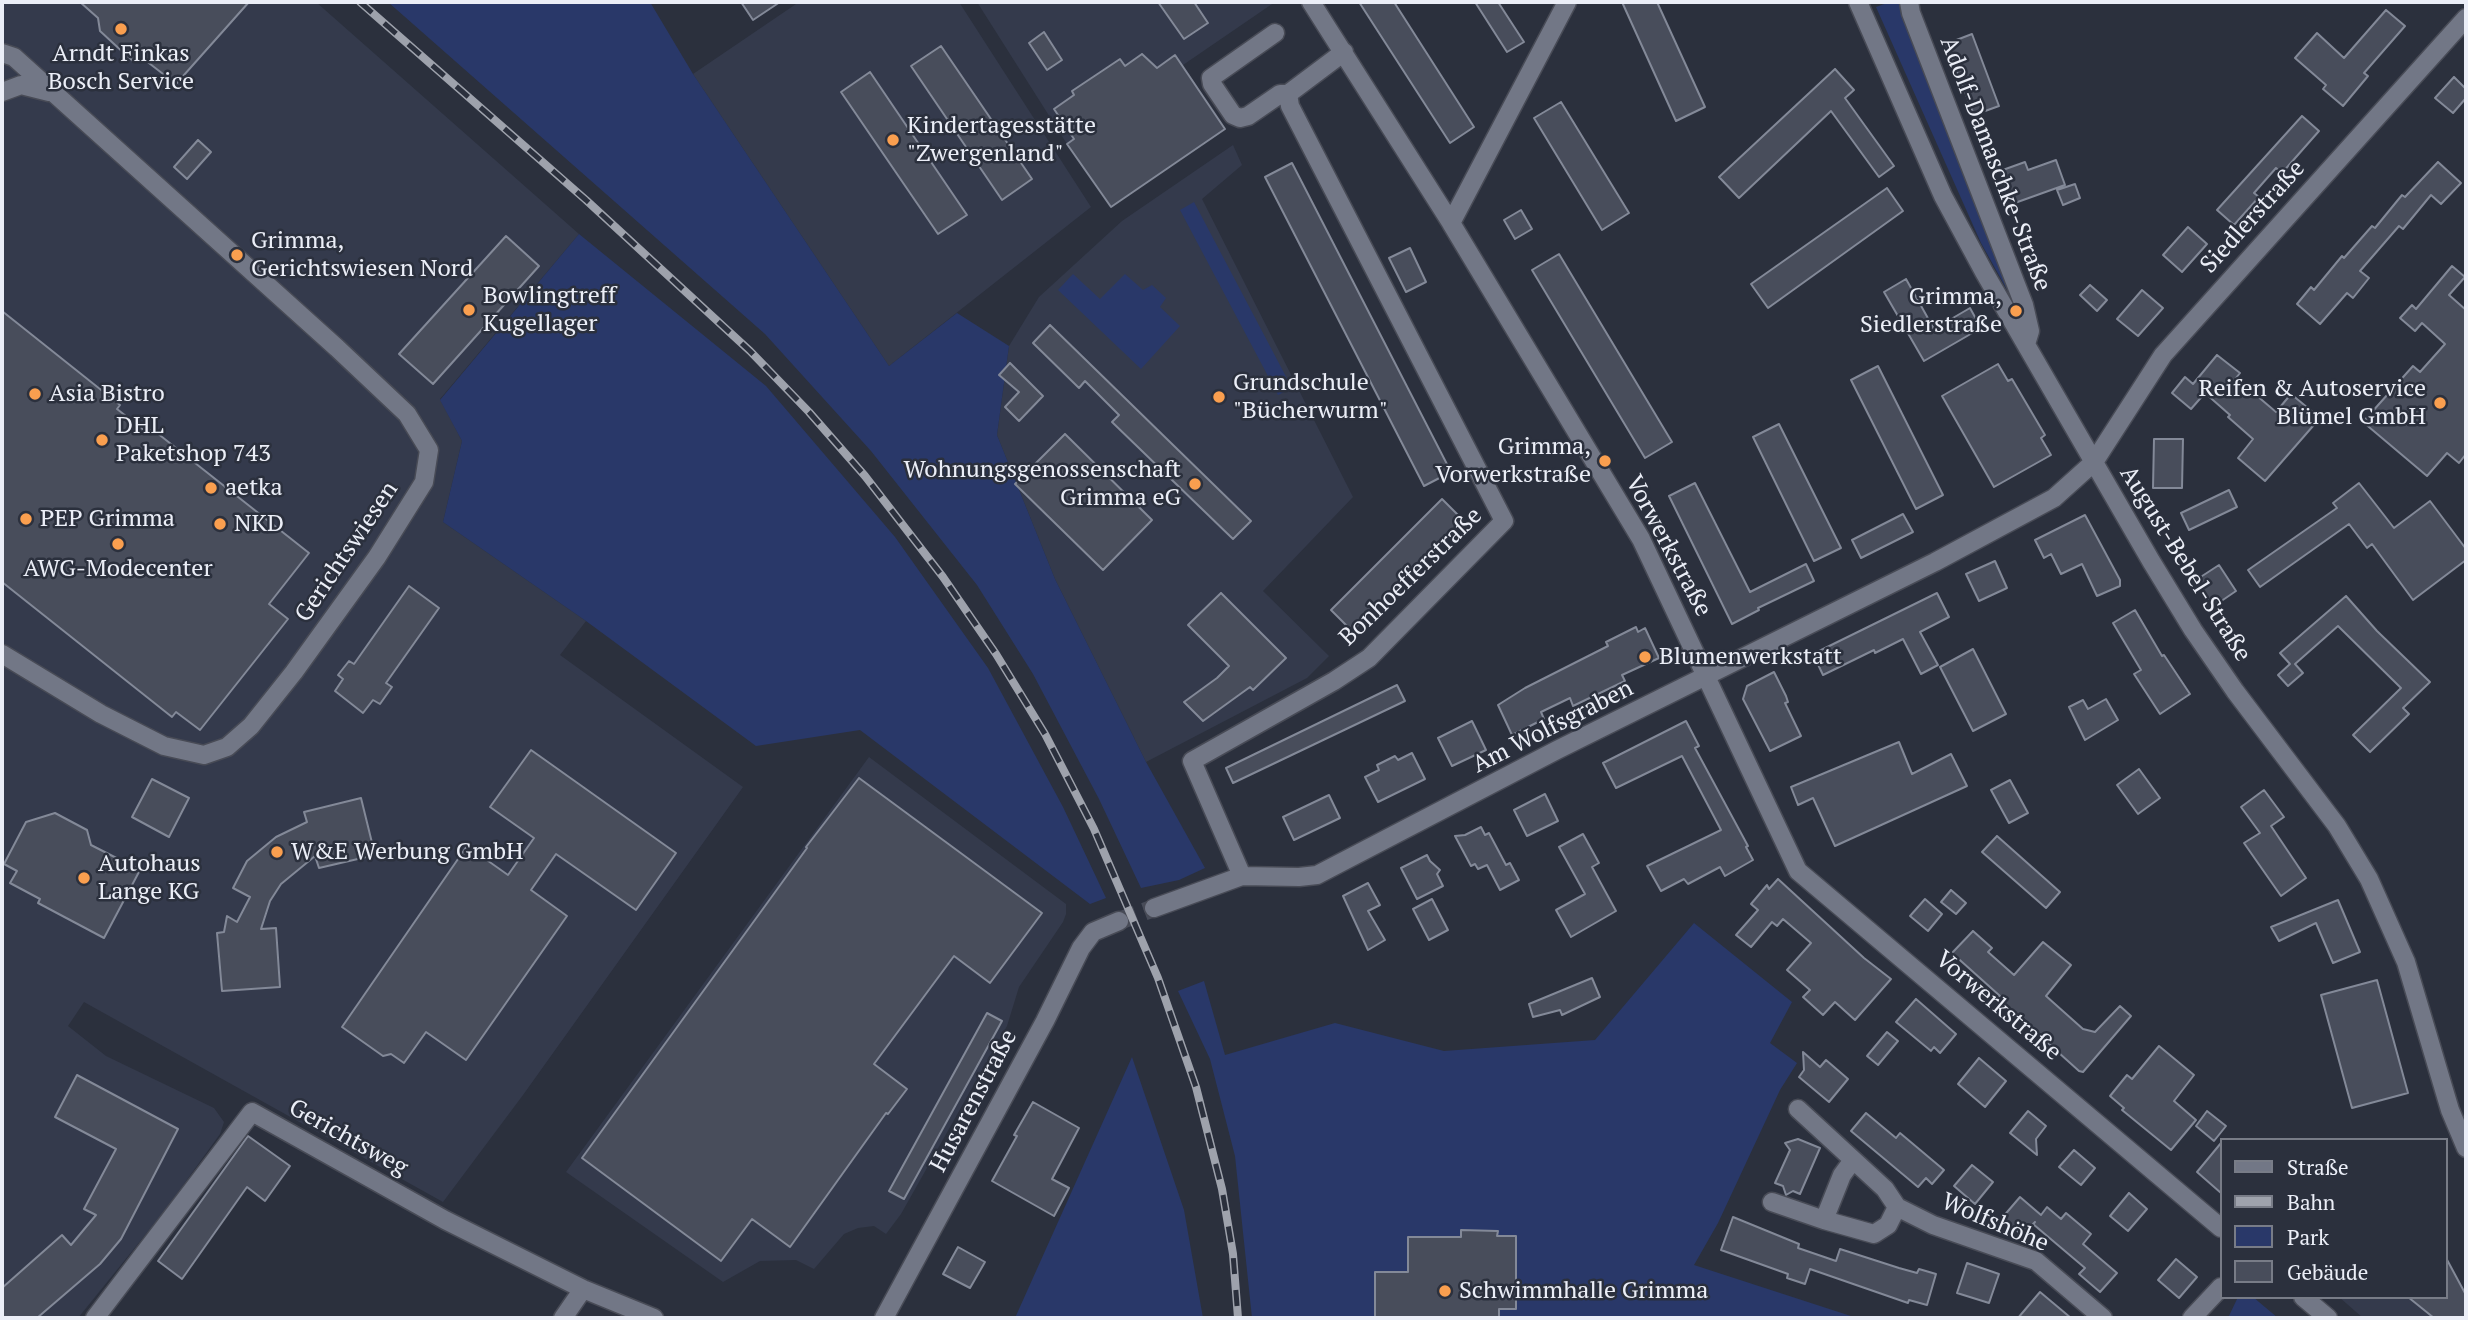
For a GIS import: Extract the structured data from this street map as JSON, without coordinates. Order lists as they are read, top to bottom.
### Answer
{
  "streets": {
    "street": [
      "Adolf-Damaschke-Straße",
      "Siedlerstraße",
      "Vorwerkstraße",
      "Gerichtswiesen",
      "August-Bebel-Straße",
      "Bonhoefferstraße",
      "Am Wolfsgraben",
      "Husarenstraße",
      "Gerichtsweg",
      "Wolfshöhe"
    ]
  },
  "crossings": [
    ["Adolf-Damaschke-Straße", "August-Bebel-Straße"],
    ["Siedlerstraße", "August-Bebel-Straße"],
    ["Siedlerstraße", "Am Wolfsgraben"],
    ["Vorwerkstraße", "Am Wolfsgraben"],
    ["August-Bebel-Straße", "Am Wolfsgraben"],
    ["Bonhoefferstraße", "Am Wolfsgraben"]
  ],
  "places": [
    "Arndt Finkas Bosch Service",
    "Kindertagesstätte \"Zwergenland\"",
    "Grimma, Gerichtswiesen Nord",
    "Bowlingtreff Kugellager",
    "Grimma, Siedlerstraße",
    "Asia Bistro",
    "Grundschule \"Bücherwurm\"",
    "Reifen & Autoservice Blümel GmbH",
    "DHL Paketshop 743",
    "Grimma, Vorwerkstraße",
    "Wohnungsgenossenschaft Grimma eG",
    "aetka",
    "PEP Grimma",
    "NKD",
    "AWG-Modecenter",
    "Blumenwerkstatt",
    "W&E Werbung GmbH",
    "Autohaus Lange KG",
    "Schwimmhalle Grimma"
  ],
  "legend": [
    "Straße",
    "Bahn",
    "Park",
    "Gebäude"
  ]
}
